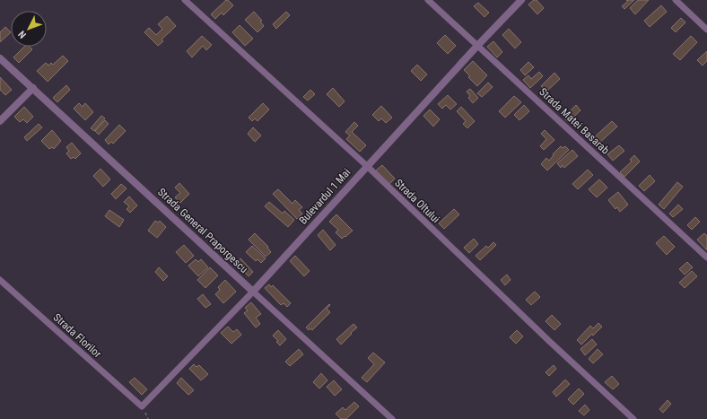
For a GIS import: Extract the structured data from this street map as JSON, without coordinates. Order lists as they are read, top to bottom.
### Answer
{
  "streets": {
    "street": [
      "Strada Matei Basarab",
      "Bulevardul 1 Mai",
      "Strada Oltului",
      "Strada General Praporgescu",
      "Strada Florilor"
    ]
  },
  "crossings": [
    ["Strada Matei Basarab", "Bulevardul 1 Mai"],
    ["Bulevardul 1 Mai", "Strada Oltului"],
    ["Bulevardul 1 Mai", "Strada General Praporgescu"],
    ["Bulevardul 1 Mai", "Strada Florilor"]
  ],
  "north": "bottom left"
}
